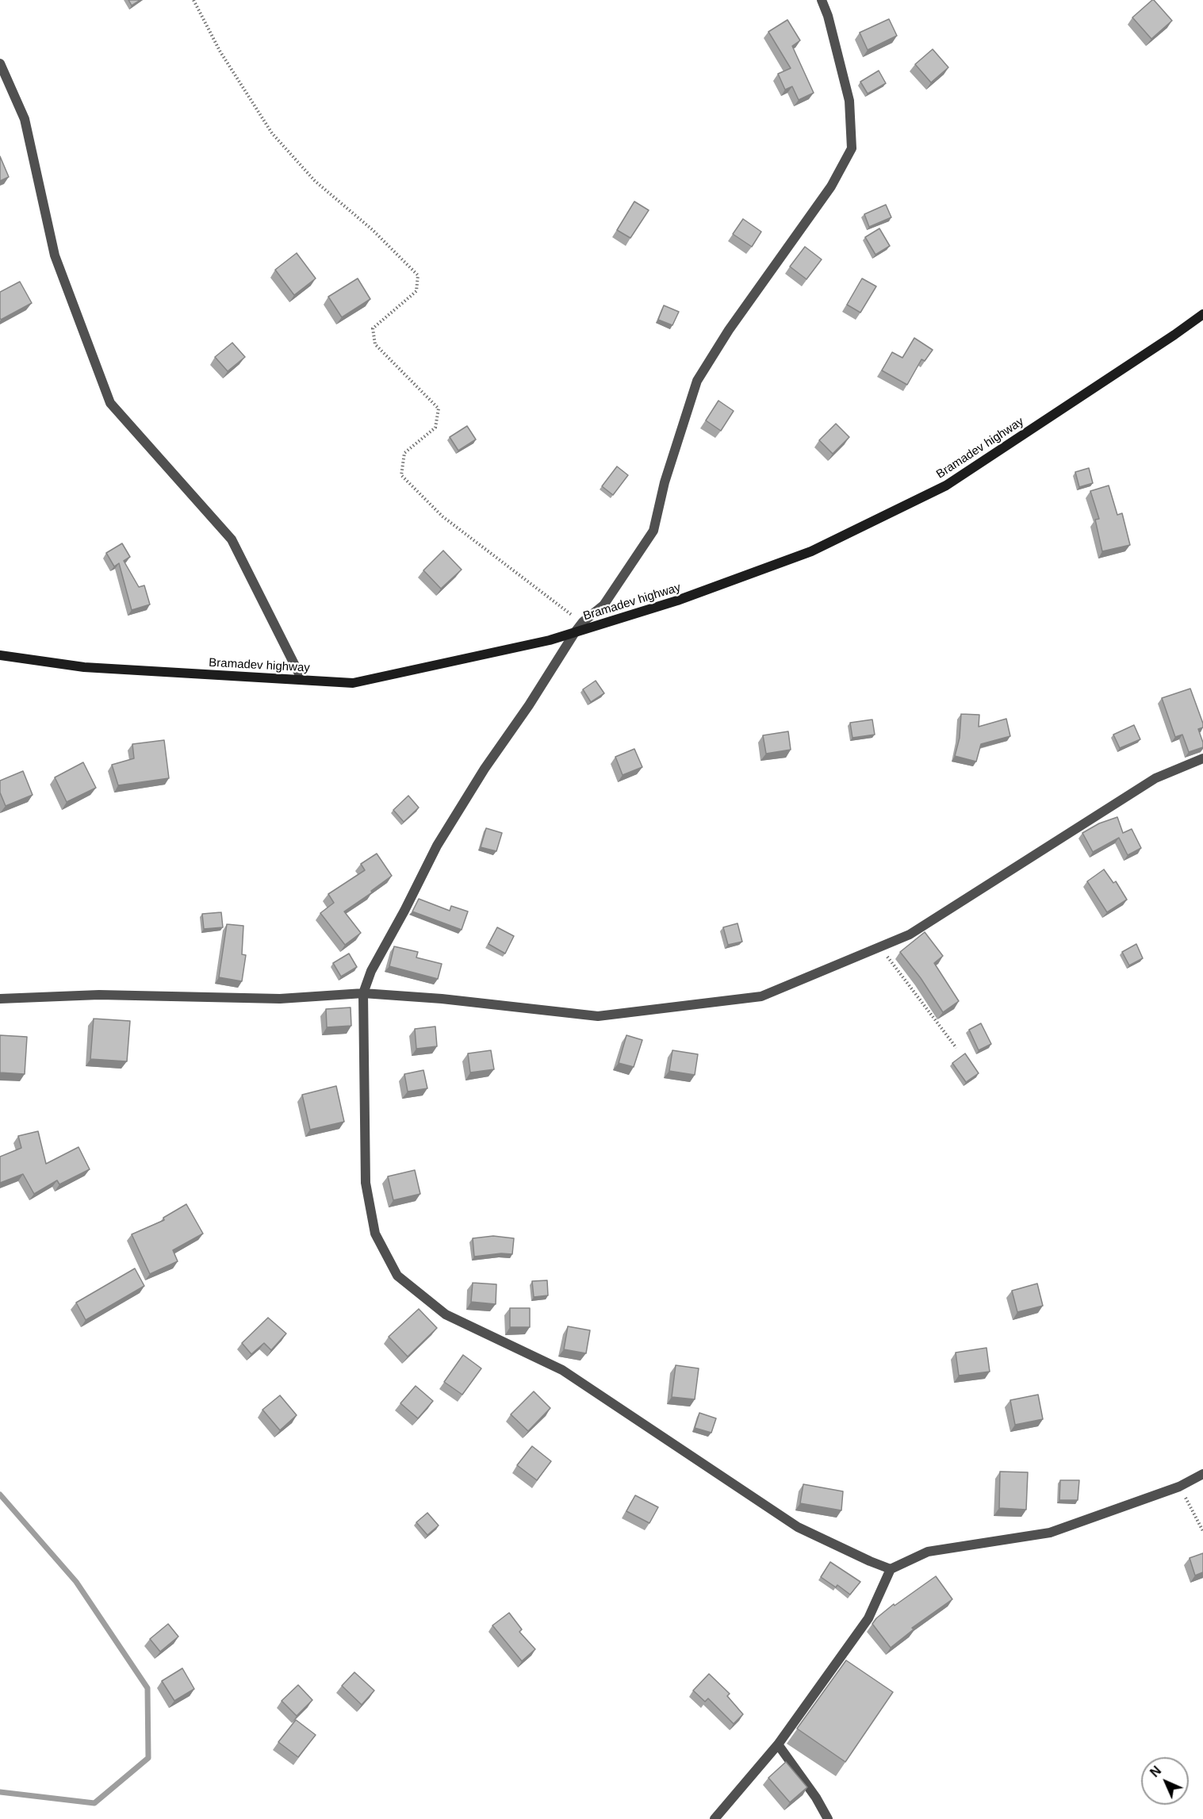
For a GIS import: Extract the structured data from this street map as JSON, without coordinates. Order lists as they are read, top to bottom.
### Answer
{
  "streets": {
    "street": ["Bramadev highway"]
  },
  "north": "top left"
}
